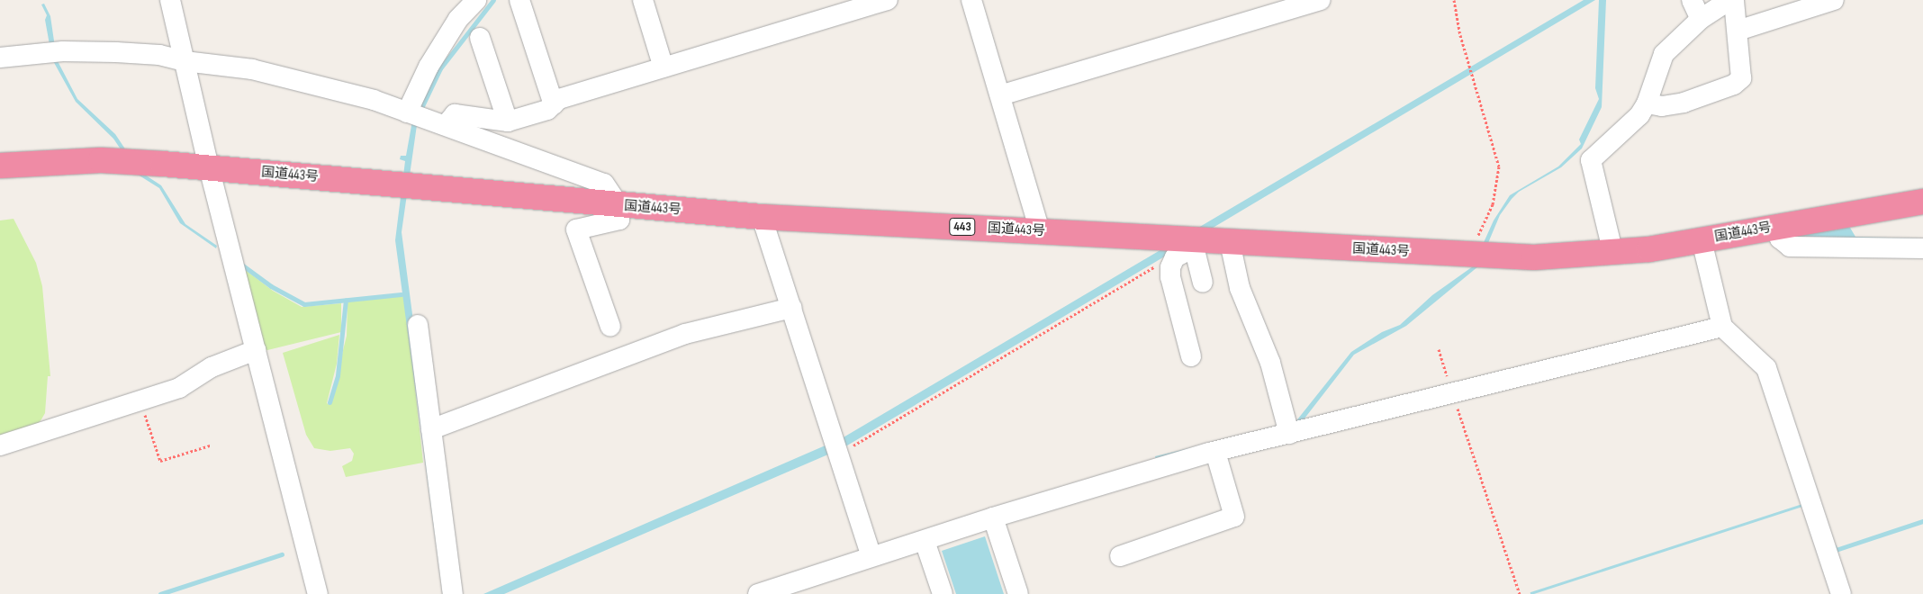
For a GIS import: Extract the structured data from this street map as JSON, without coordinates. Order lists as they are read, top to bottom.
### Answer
{
  "streets": {
    "highway": ["国道443号", "443"]
  }
}
